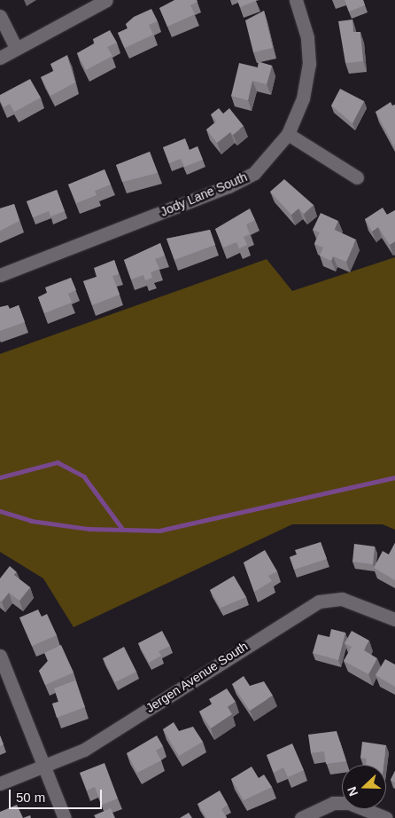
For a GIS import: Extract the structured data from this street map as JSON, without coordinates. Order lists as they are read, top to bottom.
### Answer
{
  "streets": {
    "street": ["Jody Lane South", "Jergen Avenue South"]
  },
  "scale_bar": "50 m",
  "north": "left"
}
